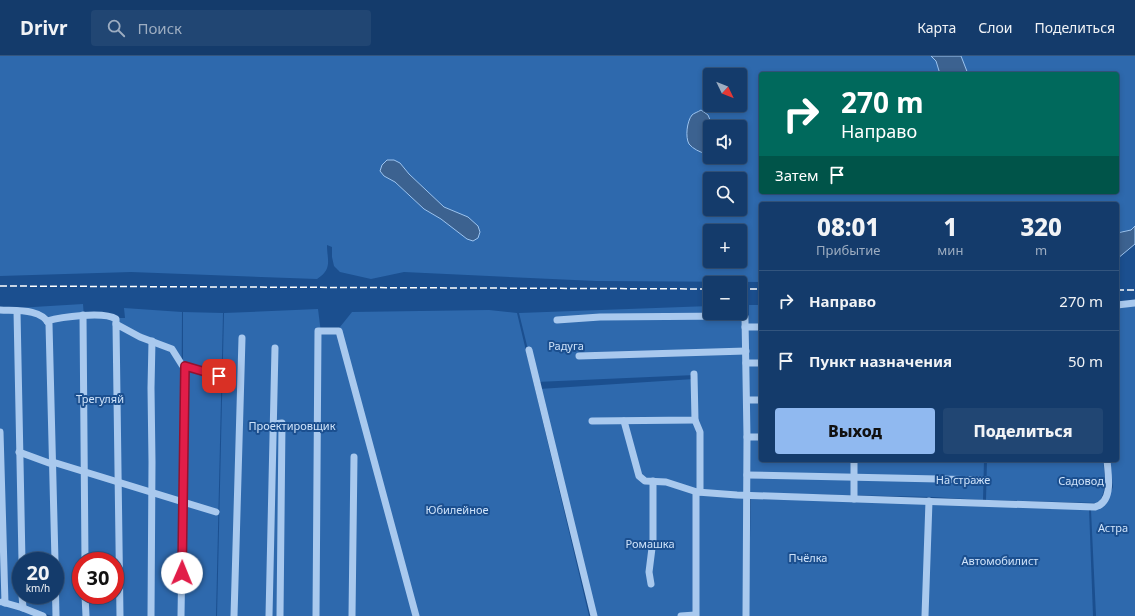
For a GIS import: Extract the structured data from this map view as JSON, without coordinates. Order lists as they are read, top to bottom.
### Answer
{
  "parks": [
    "Радуга",
    "Трегуляй",
    "Проектировщик",
    "На страже",
    "Садовод",
    "Юбилейное",
    "Астра",
    "Ромашка",
    "Пчёлка",
    "Автомобилист"
  ],
  "north": "bottom right",
  "page": {
    "header": "Drivr",
    "search": "Поиск",
    "nav": ["Карта", "Слои", "Поделиться"],
    "map_buttons": ["+", "−"],
    "turn": ["270 m", "Направо"],
    "then": "Затем",
    "eta": [
      "08:01",
      "Прибытие",
      "1",
      "мин",
      "320",
      "m"
    ],
    "list": [
      {
        "name": "Направо",
        "value": "270 m"
      },
      {
        "name": "Пункт назначения",
        "value": "50 m"
      }
    ],
    "buttons": ["Выход", "Поделиться"],
    "speed": "20 km/h",
    "limit": "30"
  }
}
